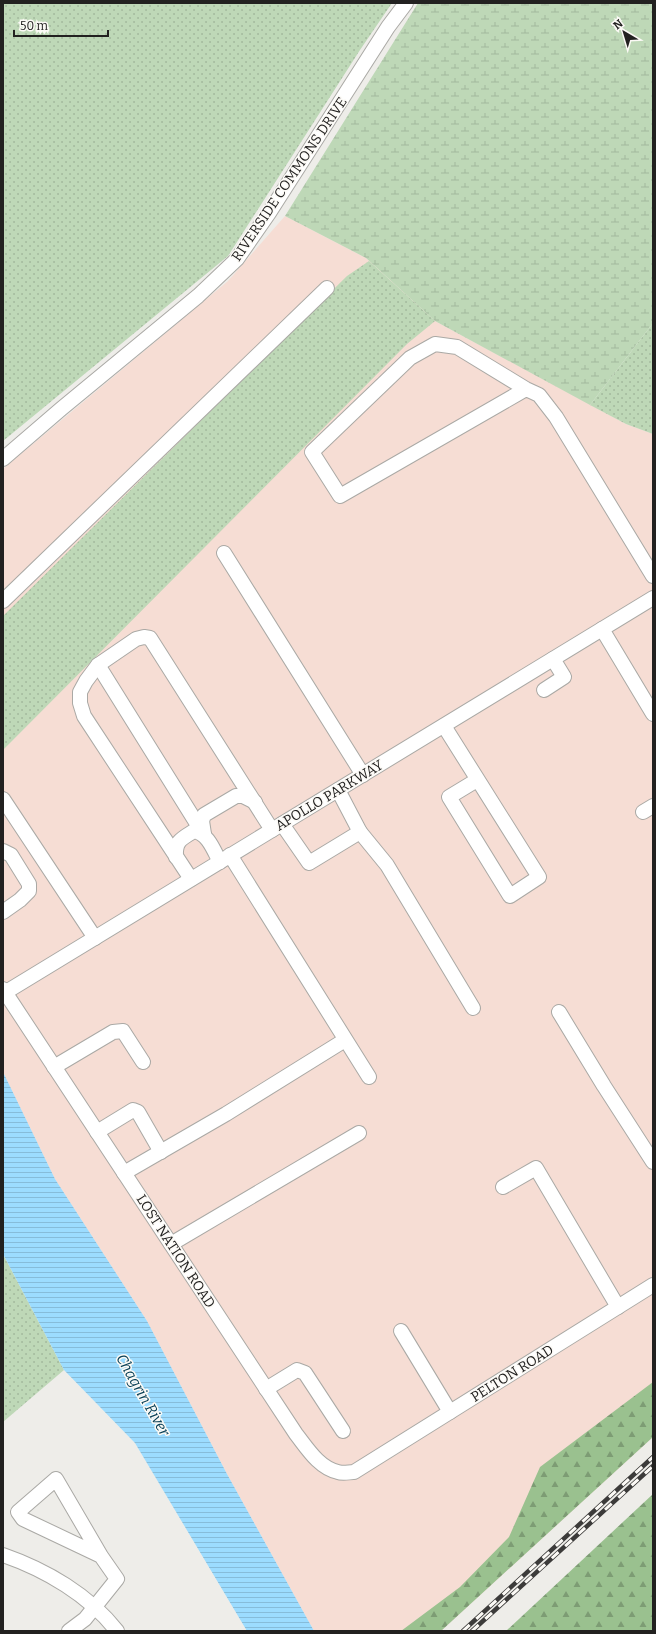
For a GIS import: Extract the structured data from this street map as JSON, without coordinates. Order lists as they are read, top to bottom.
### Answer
{
  "streets": {
    "street": [
      "RIVERSIDE COMMONS DRIVE",
      "APOLLO PARKWAY",
      "LOST NATION ROAD",
      "PELTON ROAD"
    ]
  },
  "crossings": [
    ["APOLLO PARKWAY", "LOST NATION ROAD"],
    ["LOST NATION ROAD", "PELTON ROAD"]
  ],
  "water": ["Chagrin River"],
  "scale_bar": "50 m",
  "north": "top left"
}
